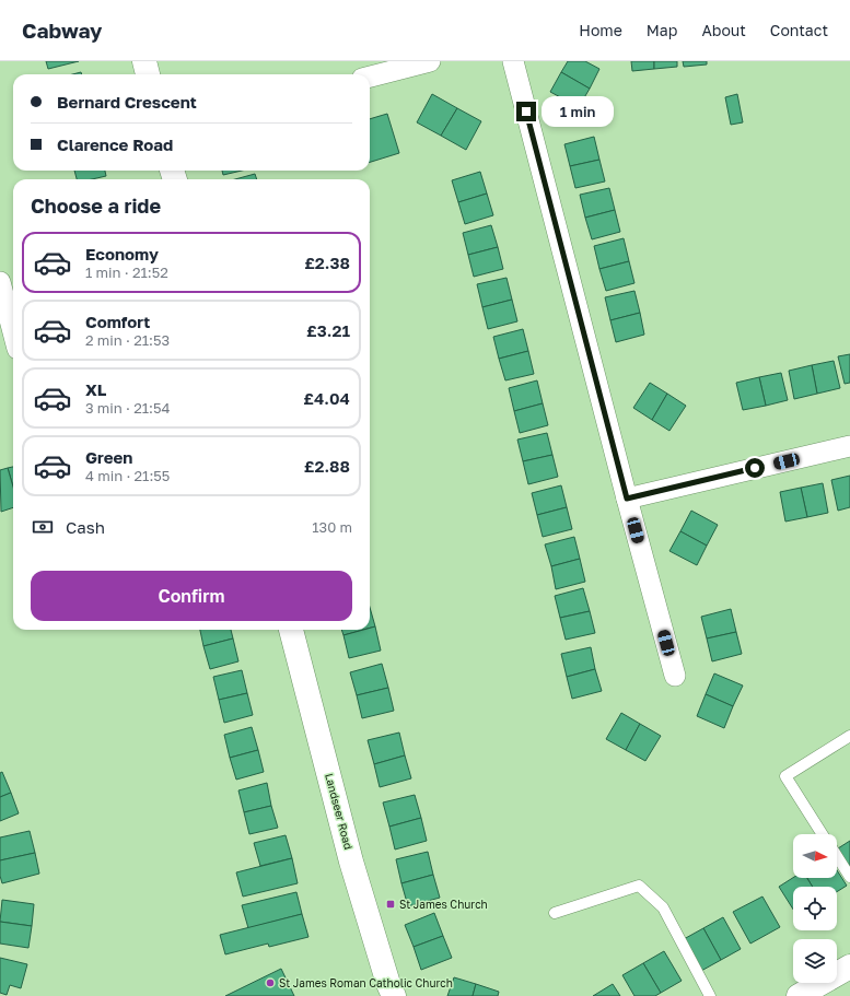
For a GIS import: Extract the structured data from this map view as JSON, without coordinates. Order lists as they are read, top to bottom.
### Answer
{
  "streets": {
    "street": ["Landseer Road"]
  },
  "places": {
    "transit": ["St James Church"],
    "other": ["St James Roman Catholic Church"]
  },
  "north": "right",
  "page": {
    "header": "Cabway",
    "nav": [
      "Home",
      "Map",
      "About",
      "Contact"
    ],
    "banner": ["Bernard Crescent", "Clarence Road"],
    "bubble": "1 min",
    "heading": "Choose a ride",
    "list": [
      {
        "name": "Economy",
        "note": "1 min · 21:52",
        "value": "£2.38"
      },
      {
        "name": "Comfort",
        "note": "2 min · 21:53",
        "value": "£3.21"
      },
      {
        "name": "XL",
        "note": "3 min · 21:54",
        "value": "£4.04"
      },
      {
        "name": "Green",
        "note": "4 min · 21:55",
        "value": "£2.88"
      }
    ],
    "pay": ["Cash", "130 m"],
    "buttons": "Confirm"
  }
}
